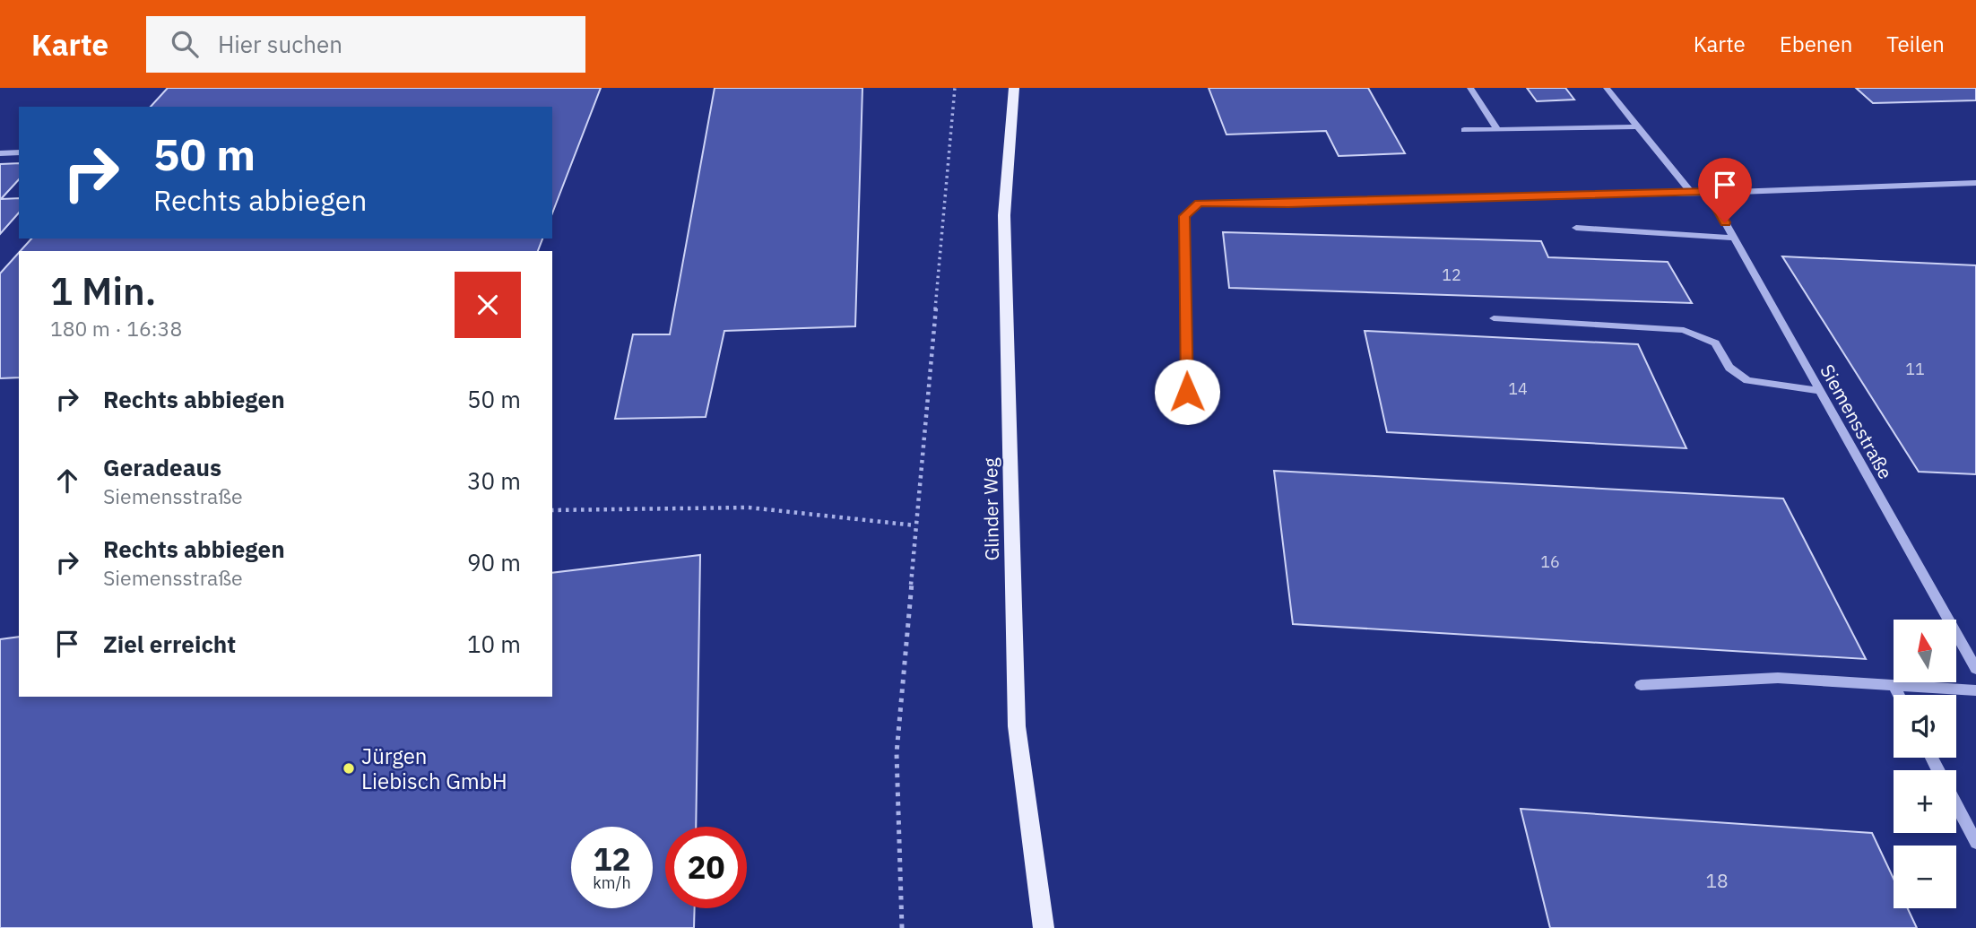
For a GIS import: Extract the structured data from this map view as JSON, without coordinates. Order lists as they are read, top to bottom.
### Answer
{
  "streets": {
    "main road": ["Glinder Weg"],
    "street": ["Siemensstraße"]
  },
  "places": ["Jürgen Liebisch GmbH"],
  "house_numbers": [
    "12",
    "11",
    "14",
    "16",
    "18"
  ],
  "north": "top",
  "page": {
    "header": "Karte",
    "search": "Hier suchen",
    "nav": ["Karte", "Ebenen", "Teilen"],
    "turn": ["50 m", "Rechts abbiegen"],
    "heading": ["1 Min.", "180 m · 16:38"],
    "list": [
      {
        "name": "Rechts abbiegen",
        "value": "50 m"
      },
      {
        "name": "Geradeaus",
        "note": "Siemensstraße",
        "value": "30 m"
      },
      {
        "name": "Rechts abbiegen",
        "note": "Siemensstraße",
        "value": "90 m"
      },
      {
        "name": "Ziel erreicht",
        "value": "10 m"
      }
    ],
    "map_buttons": ["+", "−"],
    "speed": "12 km/h",
    "limit": "20"
  }
}
